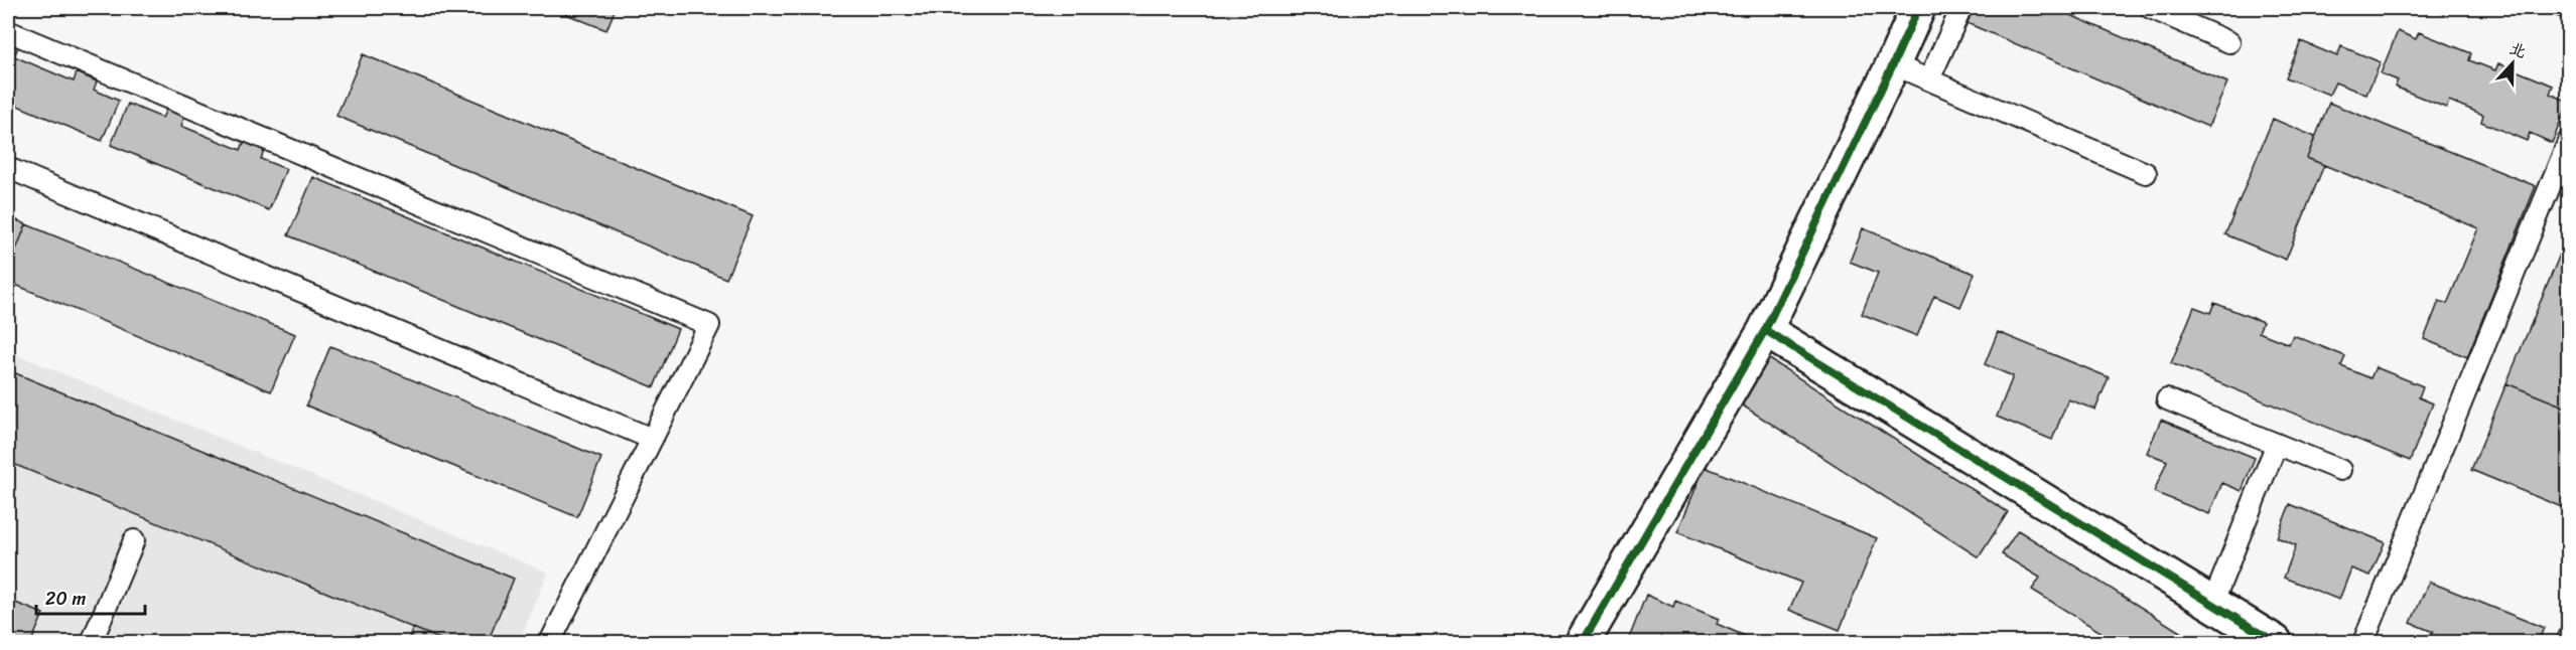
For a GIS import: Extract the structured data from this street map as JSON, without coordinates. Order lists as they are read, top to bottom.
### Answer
{
  "scale_bar": "20 m",
  "north": "top"
}
